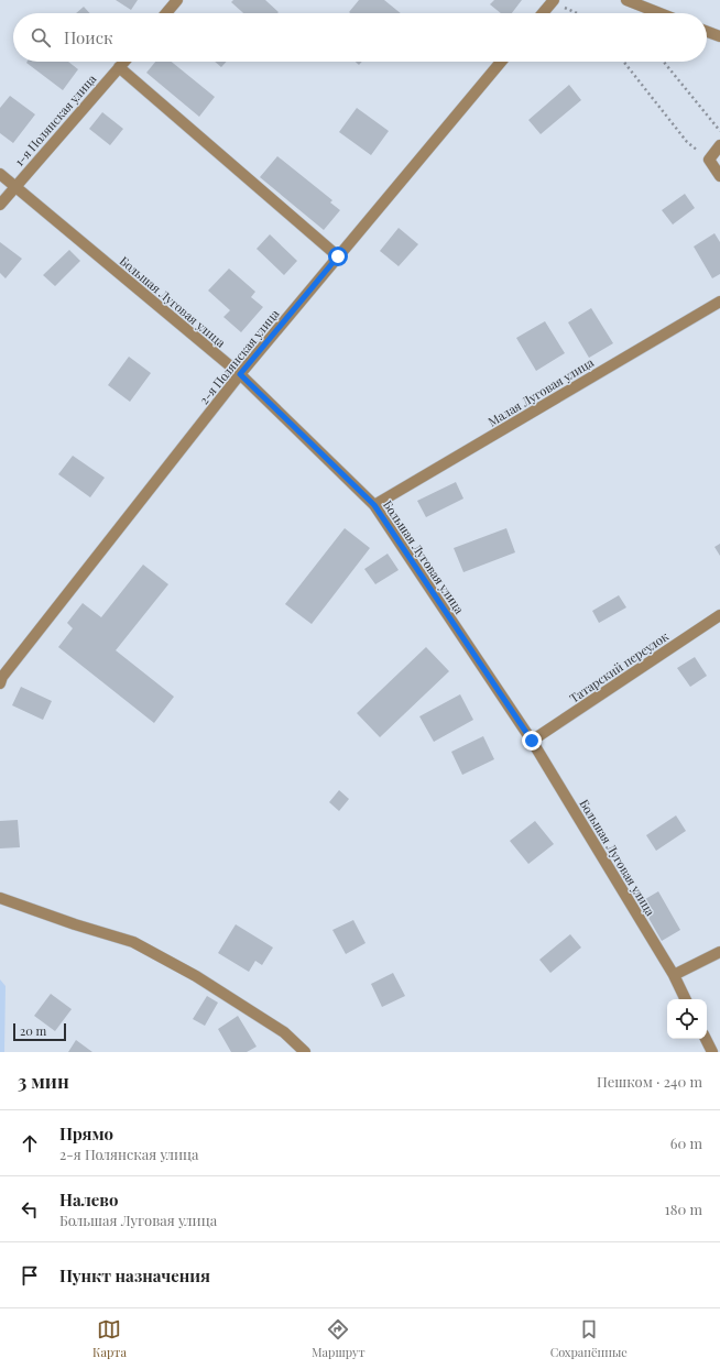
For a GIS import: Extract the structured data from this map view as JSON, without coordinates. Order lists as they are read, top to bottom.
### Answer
{
  "streets": {
    "street": [
      "1-я Полянская улица",
      "Большая Луговая улица",
      "2-я Полянская улица",
      "Малая Луговая улица",
      "Татарский переулок"
    ]
  },
  "crossings": [
    ["1-я Полянская улица", "Большая Луговая улица"],
    ["Большая Луговая улица", "2-я Полянская улица"],
    ["Большая Луговая улица", "Малая Луговая улица"],
    ["Большая Луговая улица", "Татарский переулок"]
  ],
  "scale_bar": "20 m",
  "page": {
    "search": "Поиск",
    "scale": "20 m",
    "heading": ["3 мин", "Пешком · 240 m"],
    "list": [
      ["Прямо", "2-я Полянская улица", "60 m"],
      ["Налево", "Большая Луговая улица", "180 m"],
      "Пункт назначения"
    ],
    "nav": ["Карта", "Маршрут", "Сохранённые"]
  }
}
